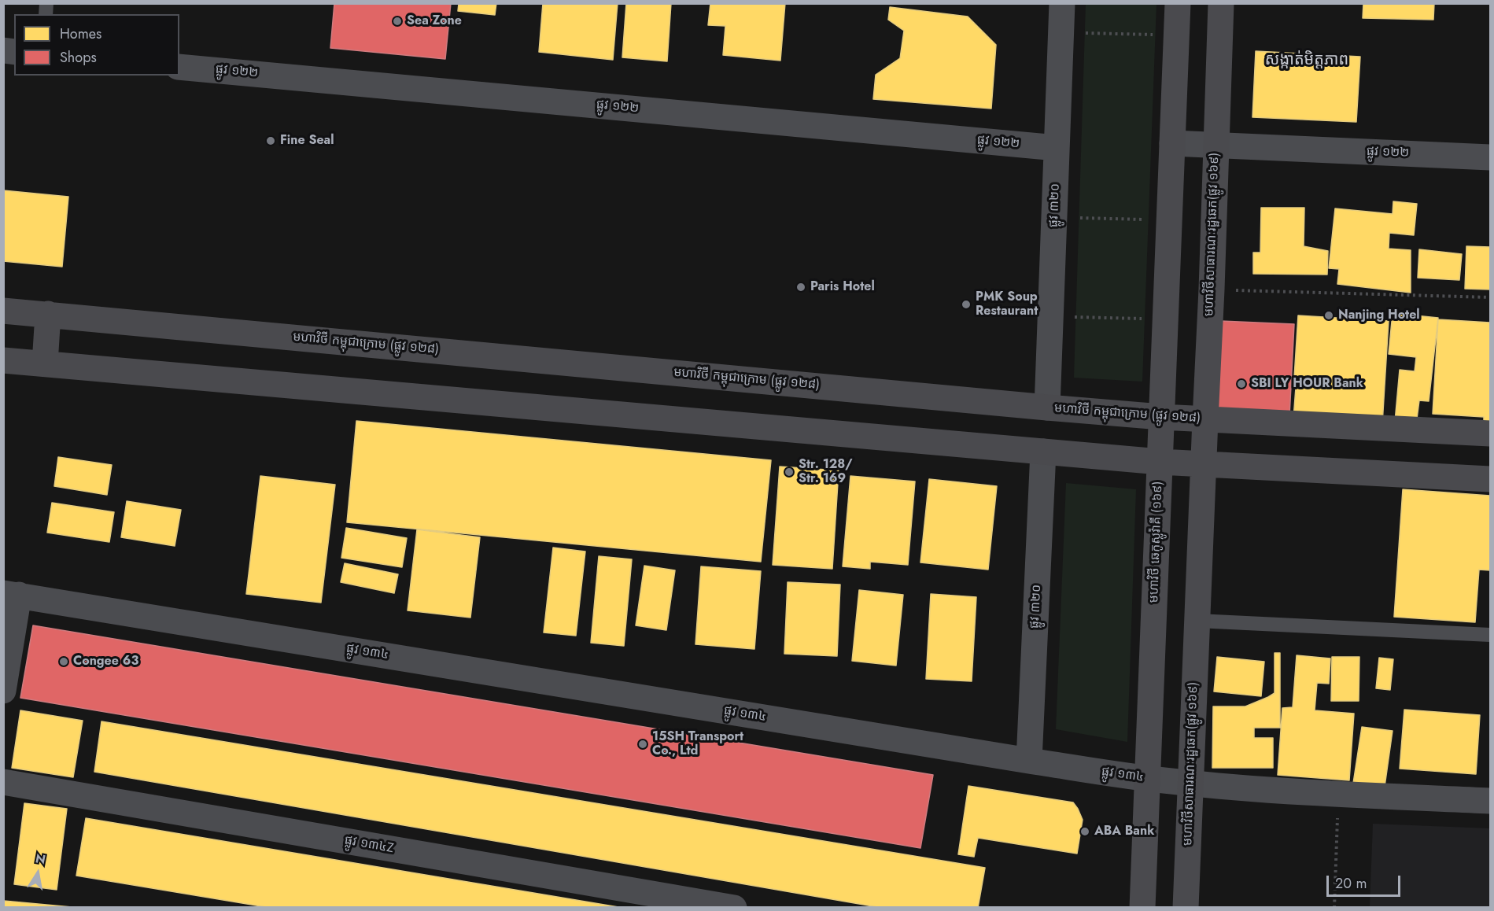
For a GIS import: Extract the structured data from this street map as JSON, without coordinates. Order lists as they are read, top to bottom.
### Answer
{
  "streets": {
    "main road": ["មហាវិថីសាធារណៈរដ្ឋឆេក(ផ្លូវ ១៦៩)", "មហាវិថី កម្ពុជាក្រោម (ផ្លូវ ១២៨)", "មហាវិថី ឆេកូស្លូវ៉ាគី (១៦៩)"],
    "street": [
      "ផ្លូវ ១២២",
      "ផ្លូវ ៣២០",
      "ផ្លូវ ១៣៤",
      "ផ្លូវ ១៣៤Z"
    ]
  },
  "crossings": [
    ["ផ្លូវ ១២២", "ផ្លូវ ៣២០"],
    ["ផ្លូវ ១២២", "មហាវិថីសាធារណៈរដ្ឋឆេក(ផ្លូវ ១៦៩)"],
    ["ផ្លូវ ៣២០", "មហាវិថី កម្ពុជាក្រោម (ផ្លូវ ១២៨)"],
    ["ផ្លូវ ៣២០", "ផ្លូវ ១៣៤"],
    ["មហាវិថីសាធារណៈរដ្ឋឆេក(ផ្លូវ ១៦៩)", "មហាវិថី កម្ពុជាក្រោម (ផ្លូវ ១២៨)"],
    ["មហាវិថីសាធារណៈរដ្ឋឆេក(ផ្លូវ ១៦៩)", "ផ្លូវ ១៣៤"],
    ["មហាវិថី ឆេកូស្លូវ៉ាគី (១៦៩)", "ផ្លូវ ១៣៤"]
  ],
  "districts": ["សង្កាត់មិត្តភាព"],
  "places": [
    "Sea Zone",
    "Fine Seal",
    "Paris Hotel",
    "PMK Soup Restaurant",
    "Nanjing Hotel",
    "SBI LY HOUR Bank",
    "Str. 128/ Str. 169",
    "Congee 63",
    "15SH Transport Co., Ltd",
    "ABA Bank"
  ],
  "legend": ["Homes", "Shops"],
  "scale_bar": "20 m",
  "north": "top"
}
